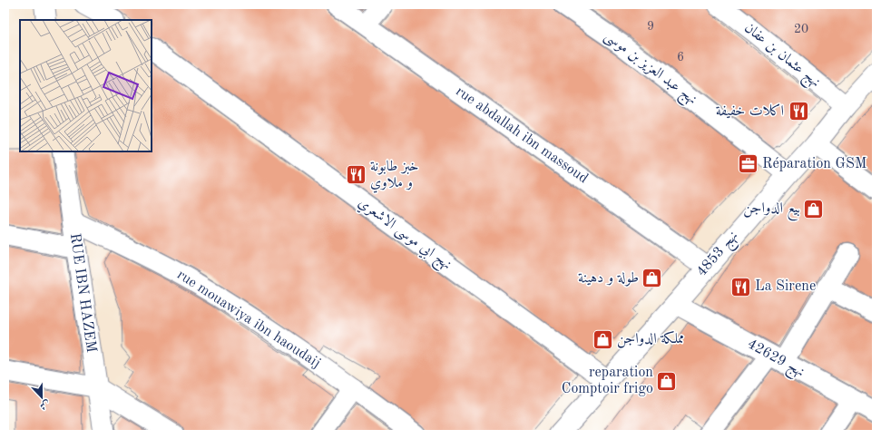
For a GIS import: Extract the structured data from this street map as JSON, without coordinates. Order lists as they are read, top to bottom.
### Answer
{
  "streets": {
    "street": [
      "نهج عثمان بن عفان",
      "نهج عبد العزيز بن موسى",
      "rue abdallah ibn massoud",
      "نهج ابي موسى الاشعري",
      "نهج 4853",
      "RUE IBN HAZEM",
      "rue mouawiya ibn haoudaij",
      "نهج 42629"
    ]
  },
  "crossings": [
    ["نهج عثمان بن عفان", "نهج 4853"],
    ["نهج عبد العزيز بن موسى", "نهج 4853"],
    ["rue abdallah ibn massoud", "نهج 4853"],
    ["نهج ابي موسى الاشعري", "نهج 4853"],
    ["نهج 4853", "نهج 42629"],
    ["RUE IBN HAZEM", "rue mouawiya ibn haoudaij"]
  ],
  "places": {
    "restaurant": ["اكلات خفيفة", "خبز طابونة و ملاوي", "La Sirene"],
    "office": ["Réparation GSM"],
    "shop": [
      "بيع الدواجن",
      "طولة و دهينة",
      "مملكة الدواجن",
      "reparation Comptoir frigo"
    ]
  },
  "house_numbers": ["9", "20", "6"],
  "north": "bottom"
}
